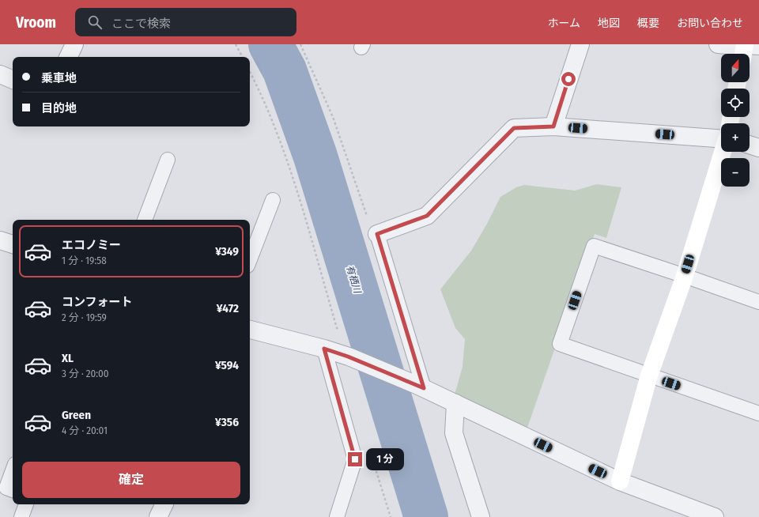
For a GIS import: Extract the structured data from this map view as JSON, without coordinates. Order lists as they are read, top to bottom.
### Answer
{
  "water": ["有栖川"],
  "north": "top",
  "page": {
    "header": "Vroom",
    "search": "ここで検索",
    "nav": [
      "ホーム",
      "地図",
      "概要",
      "お問い合わせ"
    ],
    "map_buttons": ["+", "−"],
    "banner": ["乗車地", "目的地"],
    "list": [
      {
        "name": "エコノミー",
        "note": "1 分 · 19:58",
        "value": "¥349"
      },
      {
        "name": "コンフォート",
        "note": "2 分 · 19:59",
        "value": "¥472"
      },
      {
        "name": "XL",
        "note": "3 分 · 20:00",
        "value": "¥594"
      },
      {
        "name": "Green",
        "note": "4 分 · 20:01",
        "value": "¥356"
      }
    ],
    "bubble": "1 分",
    "buttons": "確定"
  }
}
